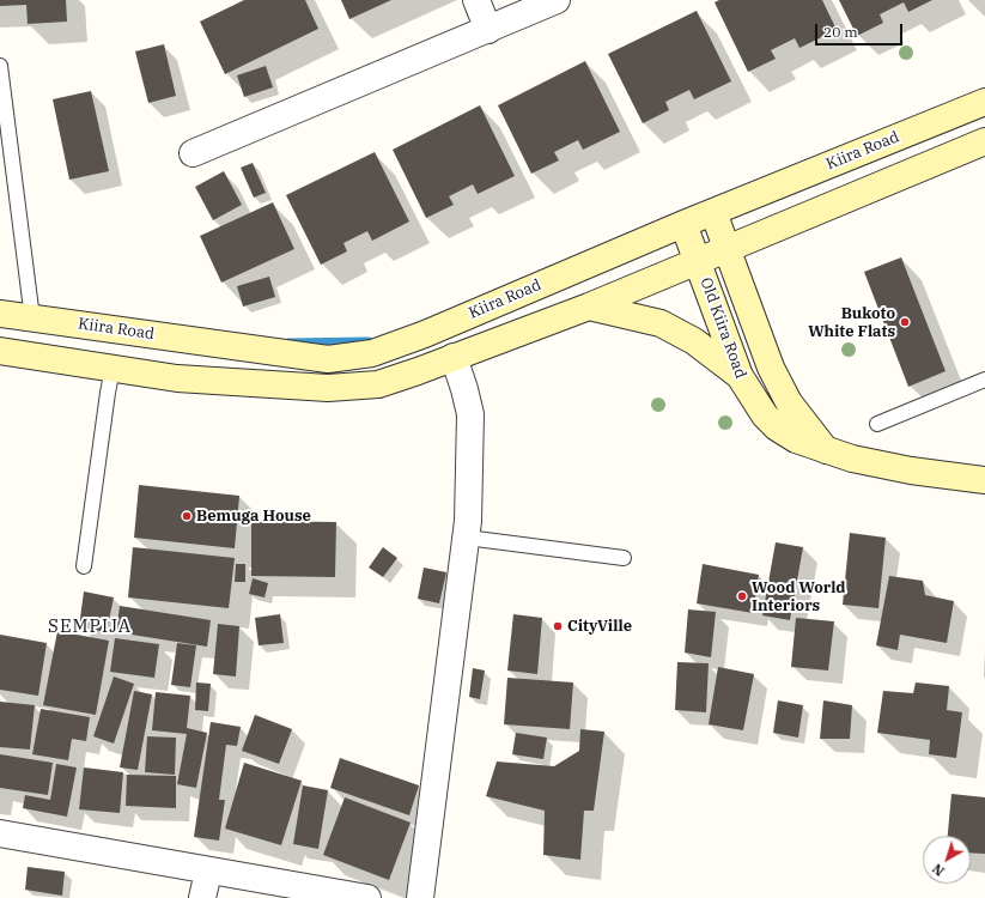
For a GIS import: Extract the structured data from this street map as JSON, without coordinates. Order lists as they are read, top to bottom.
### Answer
{
  "streets": {
    "main road": ["Kiira Road", "Old Kiira Road"]
  },
  "crossings": [
    ["Kiira Road", "Old Kiira Road"]
  ],
  "districts": ["SEMPIJA"],
  "places": [
    "Bukoto White Flats",
    "Bemuga House",
    "Wood World Interiors",
    "CityVille"
  ],
  "scale_bar": "20 m",
  "north": "bottom left"
}
